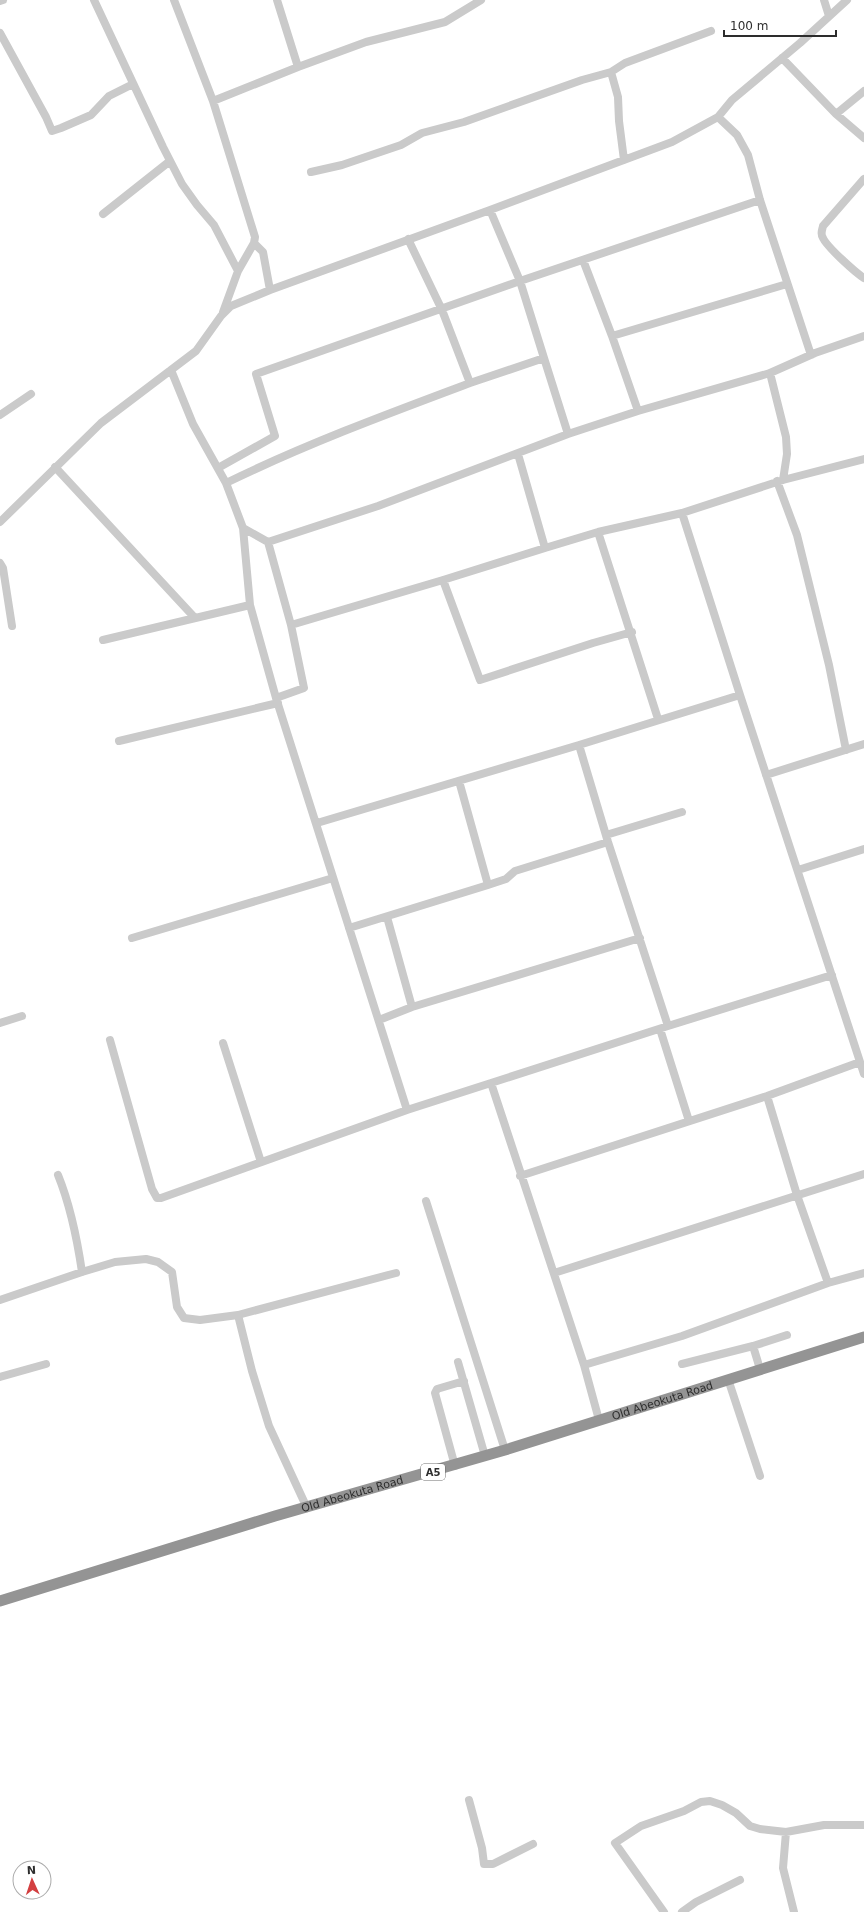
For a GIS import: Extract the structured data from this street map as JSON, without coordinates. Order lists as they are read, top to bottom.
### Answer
{
  "streets": {
    "highway": ["Old Abeokuta Road", "A5"]
  },
  "scale_bar": "100 m",
  "north": "top"
}
